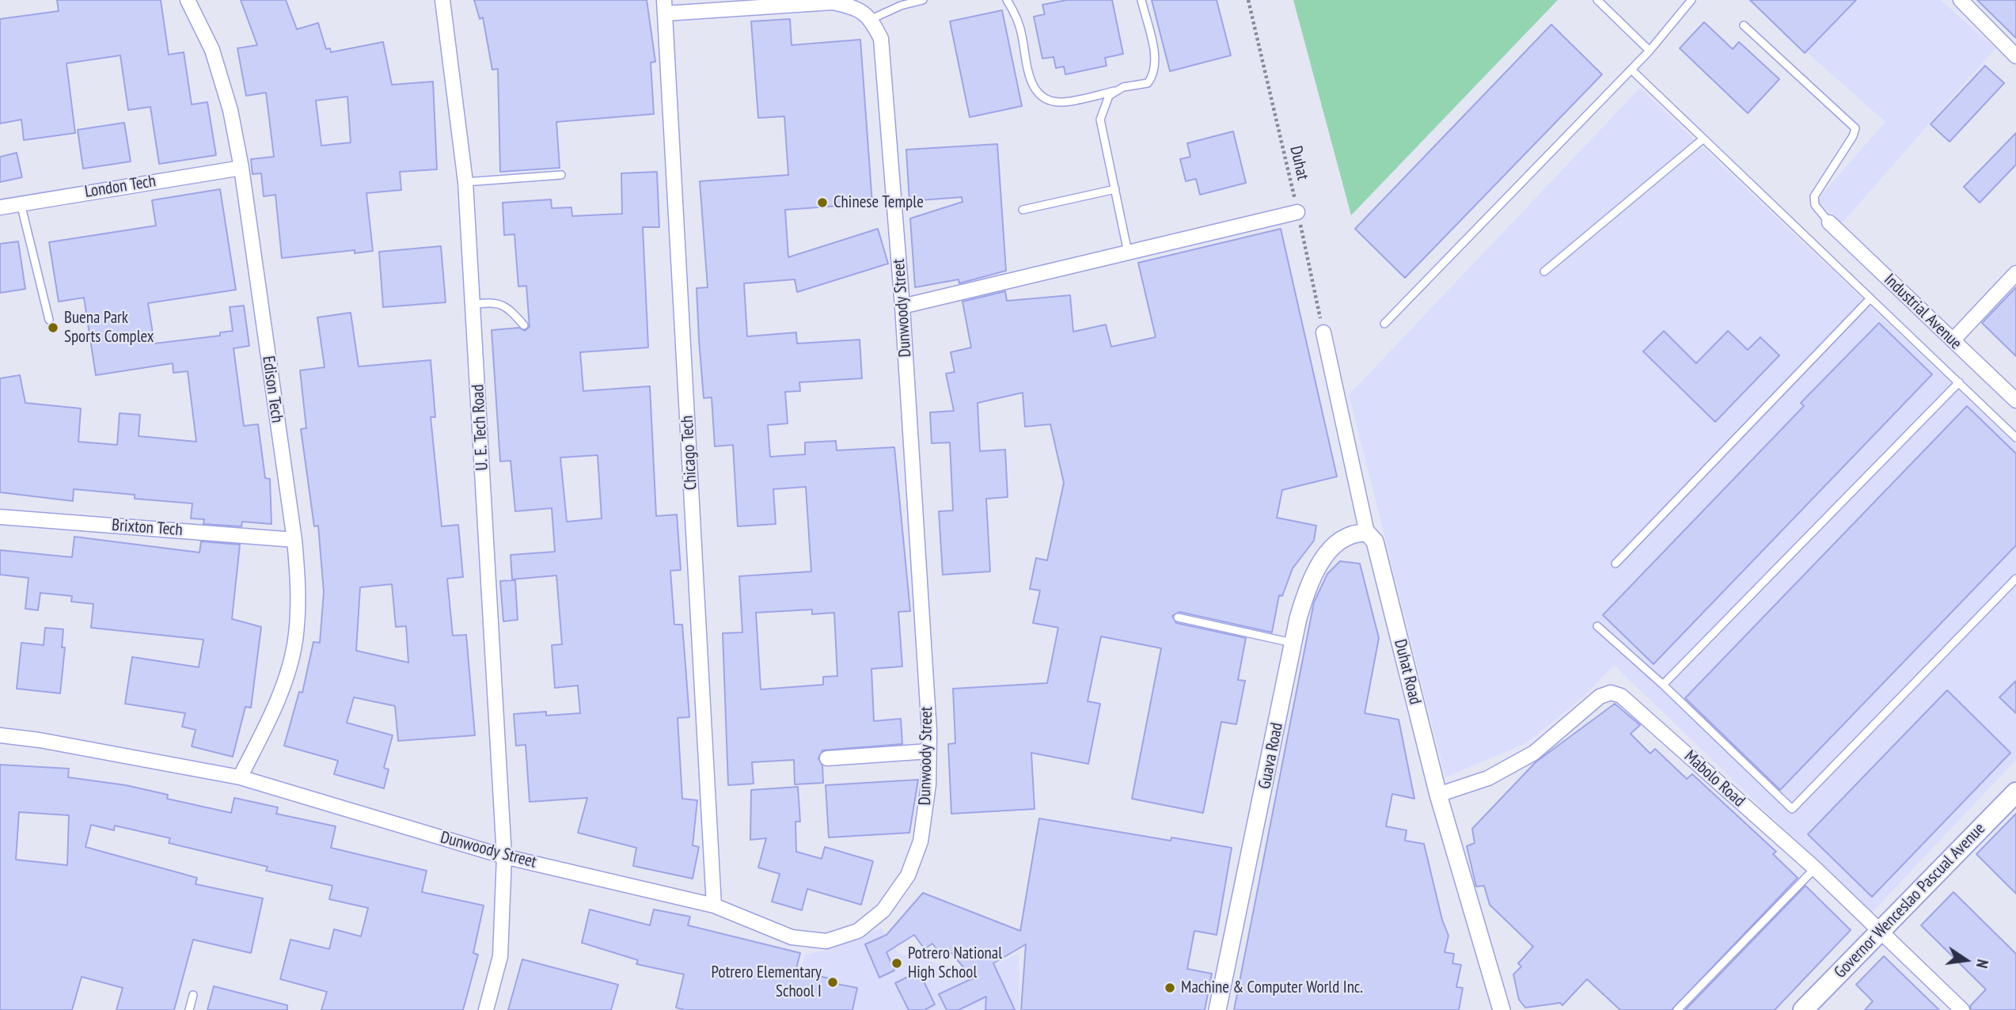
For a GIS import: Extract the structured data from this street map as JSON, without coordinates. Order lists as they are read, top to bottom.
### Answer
{
  "streets": {
    "main road": ["Governor Wenceslao Pascual Avenue"],
    "street": [
      "London Tech",
      "Dunwoody Street",
      "Industrial Avenue",
      "Edison Tech",
      "U. E. Tech Road",
      "Chicago Tech",
      "Brixton Tech",
      "Duhat Road",
      "Guava Road",
      "Mabolo Road"
    ],
    "path": ["Duhat"]
  },
  "crossings": [
    ["Duhat", "Duhat Road"],
    ["London Tech", "Edison Tech"],
    ["Dunwoody Street", "Edison Tech"],
    ["Dunwoody Street", "U. E. Tech Road"],
    ["Dunwoody Street", "Chicago Tech"],
    ["Edison Tech", "Brixton Tech"],
    ["Duhat Road", "Guava Road"],
    ["Duhat Road", "Mabolo Road"],
    ["Mabolo Road", "Governor Wenceslao Pascual Avenue"]
  ],
  "places": [
    "Chinese Temple",
    "Buena Park Sports Complex",
    "Potrero National High School",
    "Potrero Elementary School I",
    "Machine & Computer World Inc."
  ],
  "north": "right"
}
